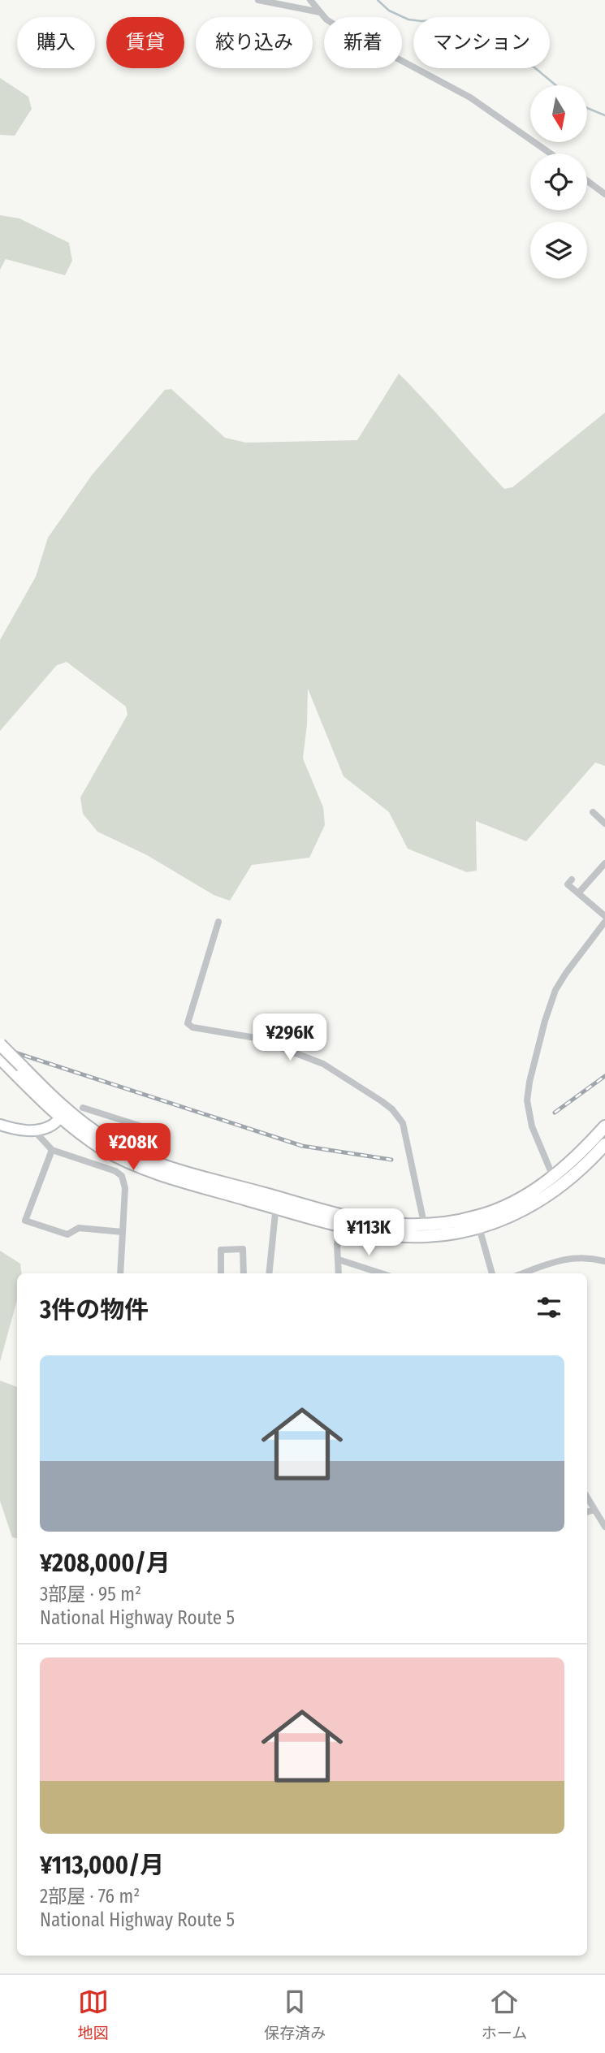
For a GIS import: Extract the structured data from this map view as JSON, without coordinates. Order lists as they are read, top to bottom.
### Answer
{
  "north": "bottom",
  "page": {
    "chip": [
      "購入",
      "賃貸",
      "絞り込み",
      "新着",
      "マンション"
    ],
    "price": ["¥296K", "¥208K", "¥113K"],
    "heading": "3件の物件",
    "list": [
      {
        "name": "¥208,000/月",
        "note": "3部屋 · 95 m² · National Highway Route 5"
      },
      {
        "name": "¥113,000/月",
        "note": "2部屋 · 76 m² · National Highway Route 5"
      }
    ],
    "tabs": ["地図", "保存済み", "ホーム"]
  }
}
